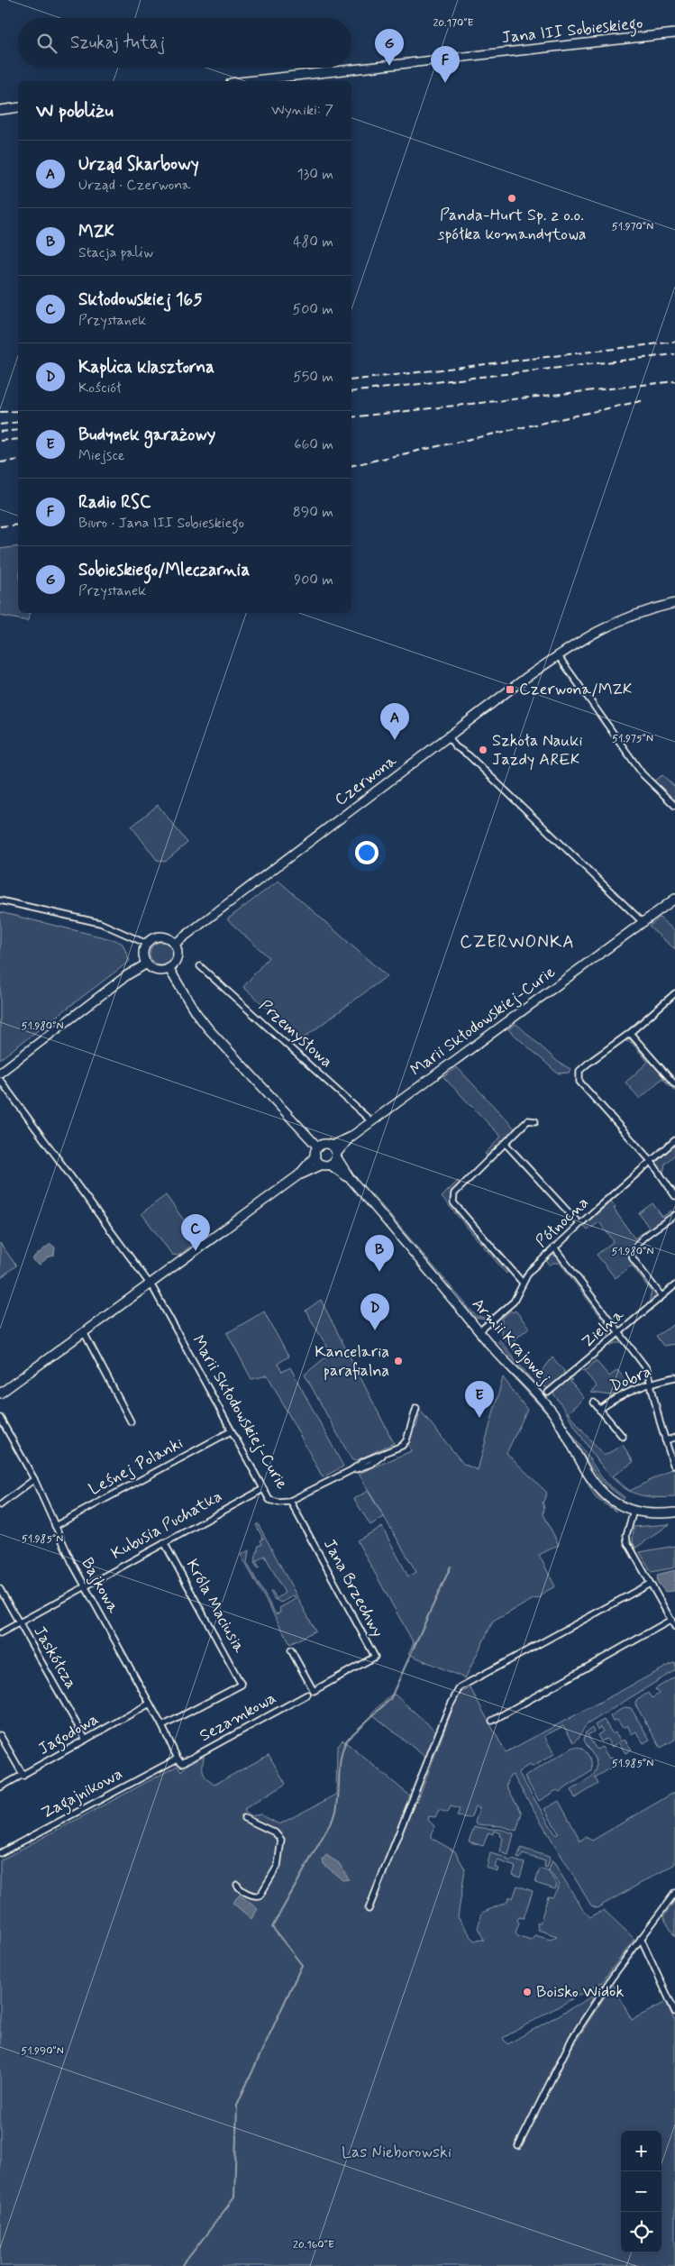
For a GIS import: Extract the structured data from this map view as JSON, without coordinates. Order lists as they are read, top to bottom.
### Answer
{
  "streets": {
    "street": [
      "Jana III Sobieskiego",
      "Czerwona",
      "Marii Skłodowskiej-Curie",
      "Przemysłowa",
      "Północna",
      "Zielna",
      "Armii Krajowej",
      "Dobra",
      "Leśnej Polanki",
      "Kubusia Puchatka",
      "Bajkowa",
      "Jana Brzechwy",
      "Króla Maciusia",
      "Jaskółcza",
      "Sezamkowa",
      "Jagodowa",
      "Zagajnikowa"
    ]
  },
  "crossings": [
    ["Marii Skłodowskiej-Curie", "Przemysłowa"],
    ["Marii Skłodowskiej-Curie", "Armii Krajowej"],
    ["Marii Skłodowskiej-Curie", "Leśnej Polanki"],
    ["Marii Skłodowskiej-Curie", "Kubusia Puchatka"],
    ["Marii Skłodowskiej-Curie", "Jana Brzechwy"],
    ["Północna", "Armii Krajowej"],
    ["Leśnej Polanki", "Bajkowa"],
    ["Kubusia Puchatka", "Bajkowa"],
    ["Kubusia Puchatka", "Króla Maciusia"],
    ["Kubusia Puchatka", "Jaskółcza"],
    ["Bajkowa", "Króla Maciusia"],
    ["Bajkowa", "Sezamkowa"],
    ["Bajkowa", "Jagodowa"],
    ["Bajkowa", "Zagajnikowa"],
    ["Jaskółcza", "Jagodowa"]
  ],
  "districts": ["CZERWONKA"],
  "parks": ["Las Nieborowski"],
  "places": {
    "other": [
      "Panda-Hurt Sp. z o.o. spółka komandytowa",
      "Szkoła Nauki Jazdy AREK",
      "Kancelaria parafialna",
      "Boisko Widok"
    ],
    "transit": ["Czerwona/MZK"]
  },
  "page": {
    "search": "Szukaj tutaj",
    "pins": [
      "G",
      "F",
      "A",
      "C",
      "B",
      "D",
      "E"
    ],
    "heading": ["W pobliżu", "Wyniki: 7"],
    "list": [
      {
        "mark": "A",
        "name": "Urząd Skarbowy",
        "note": "Urząd · Czerwona",
        "value": "130 m"
      },
      {
        "mark": "B",
        "name": "MZK",
        "note": "Stacja paliw",
        "value": "480 m"
      },
      {
        "mark": "C",
        "name": "Skłodowskiej 165",
        "note": "Przystanek",
        "value": "500 m"
      },
      {
        "mark": "D",
        "name": "Kaplica klasztorna",
        "note": "Kościół",
        "value": "550 m"
      },
      {
        "mark": "E",
        "name": "Budynek garażowy",
        "note": "Miejsce",
        "value": "660 m"
      },
      {
        "mark": "F",
        "name": "Radio RSC",
        "note": "Biuro · Jana III Sobieskiego",
        "value": "890 m"
      },
      {
        "mark": "G",
        "name": "Sobieskiego/Mleczarnia",
        "note": "Przystanek",
        "value": "900 m"
      }
    ],
    "map_buttons": ["+", "−"]
  },
  "coordinates": [
    "20.170°E",
    "51.970°N",
    "51.975°N",
    "51.980°N",
    "51.985°N",
    "51.990°N",
    "20.160°E"
  ]
}
